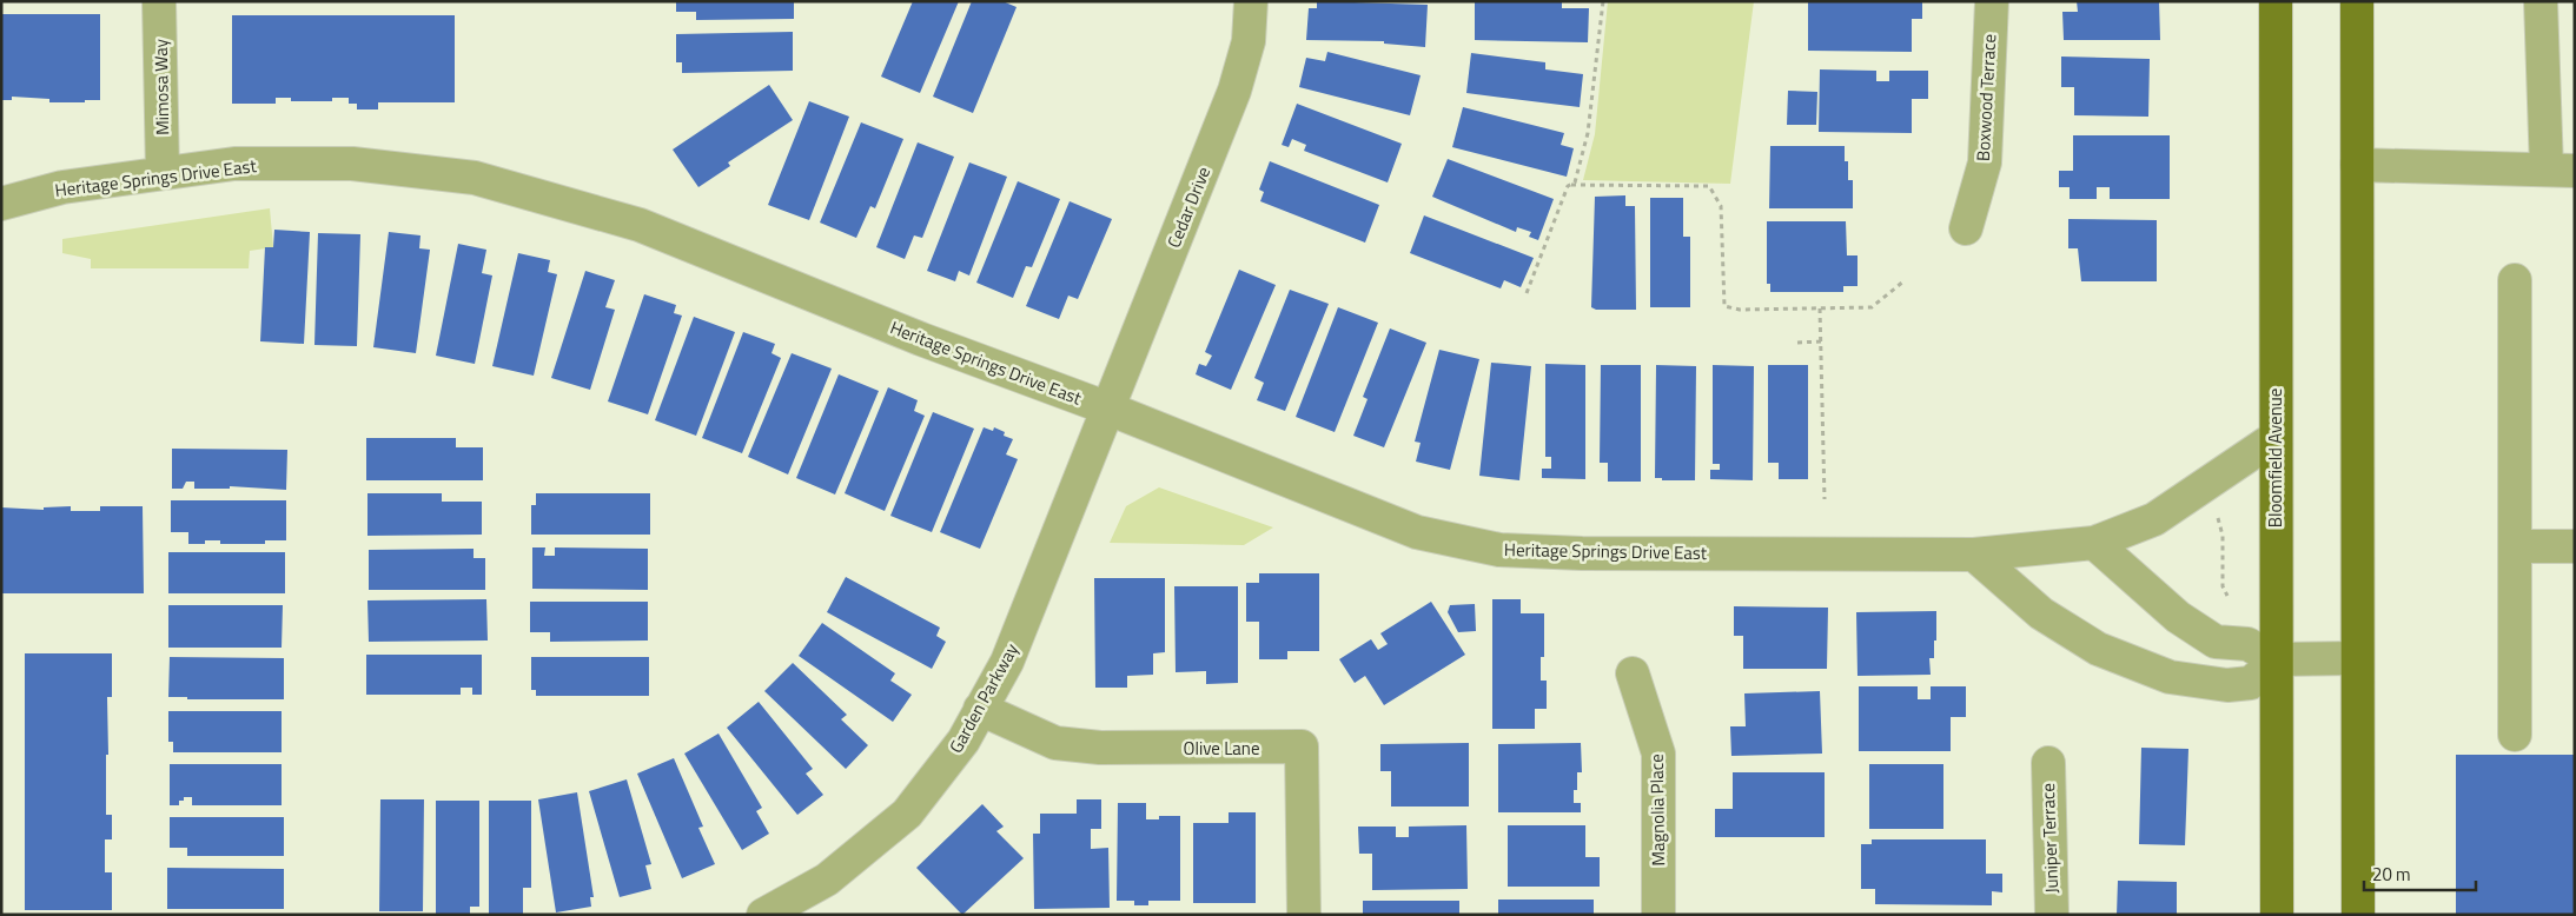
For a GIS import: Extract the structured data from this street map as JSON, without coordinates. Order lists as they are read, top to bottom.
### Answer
{
  "streets": {
    "main road": ["Bloomfield Avenue"],
    "street": [
      "Mimosa Way",
      "Boxwood Terrace",
      "Heritage Springs Drive East",
      "Cedar Drive",
      "Garden Parkway",
      "Olive Lane",
      "Magnolia Place",
      "Juniper Terrace"
    ]
  },
  "crossings": [
    ["Mimosa Way", "Heritage Springs Drive East"],
    ["Heritage Springs Drive East", "Cedar Drive"],
    ["Heritage Springs Drive East", "Bloomfield Avenue"],
    ["Heritage Springs Drive East", "Garden Parkway"],
    ["Cedar Drive", "Garden Parkway"],
    ["Garden Parkway", "Olive Lane"]
  ],
  "scale_bar": "20 m"
}
